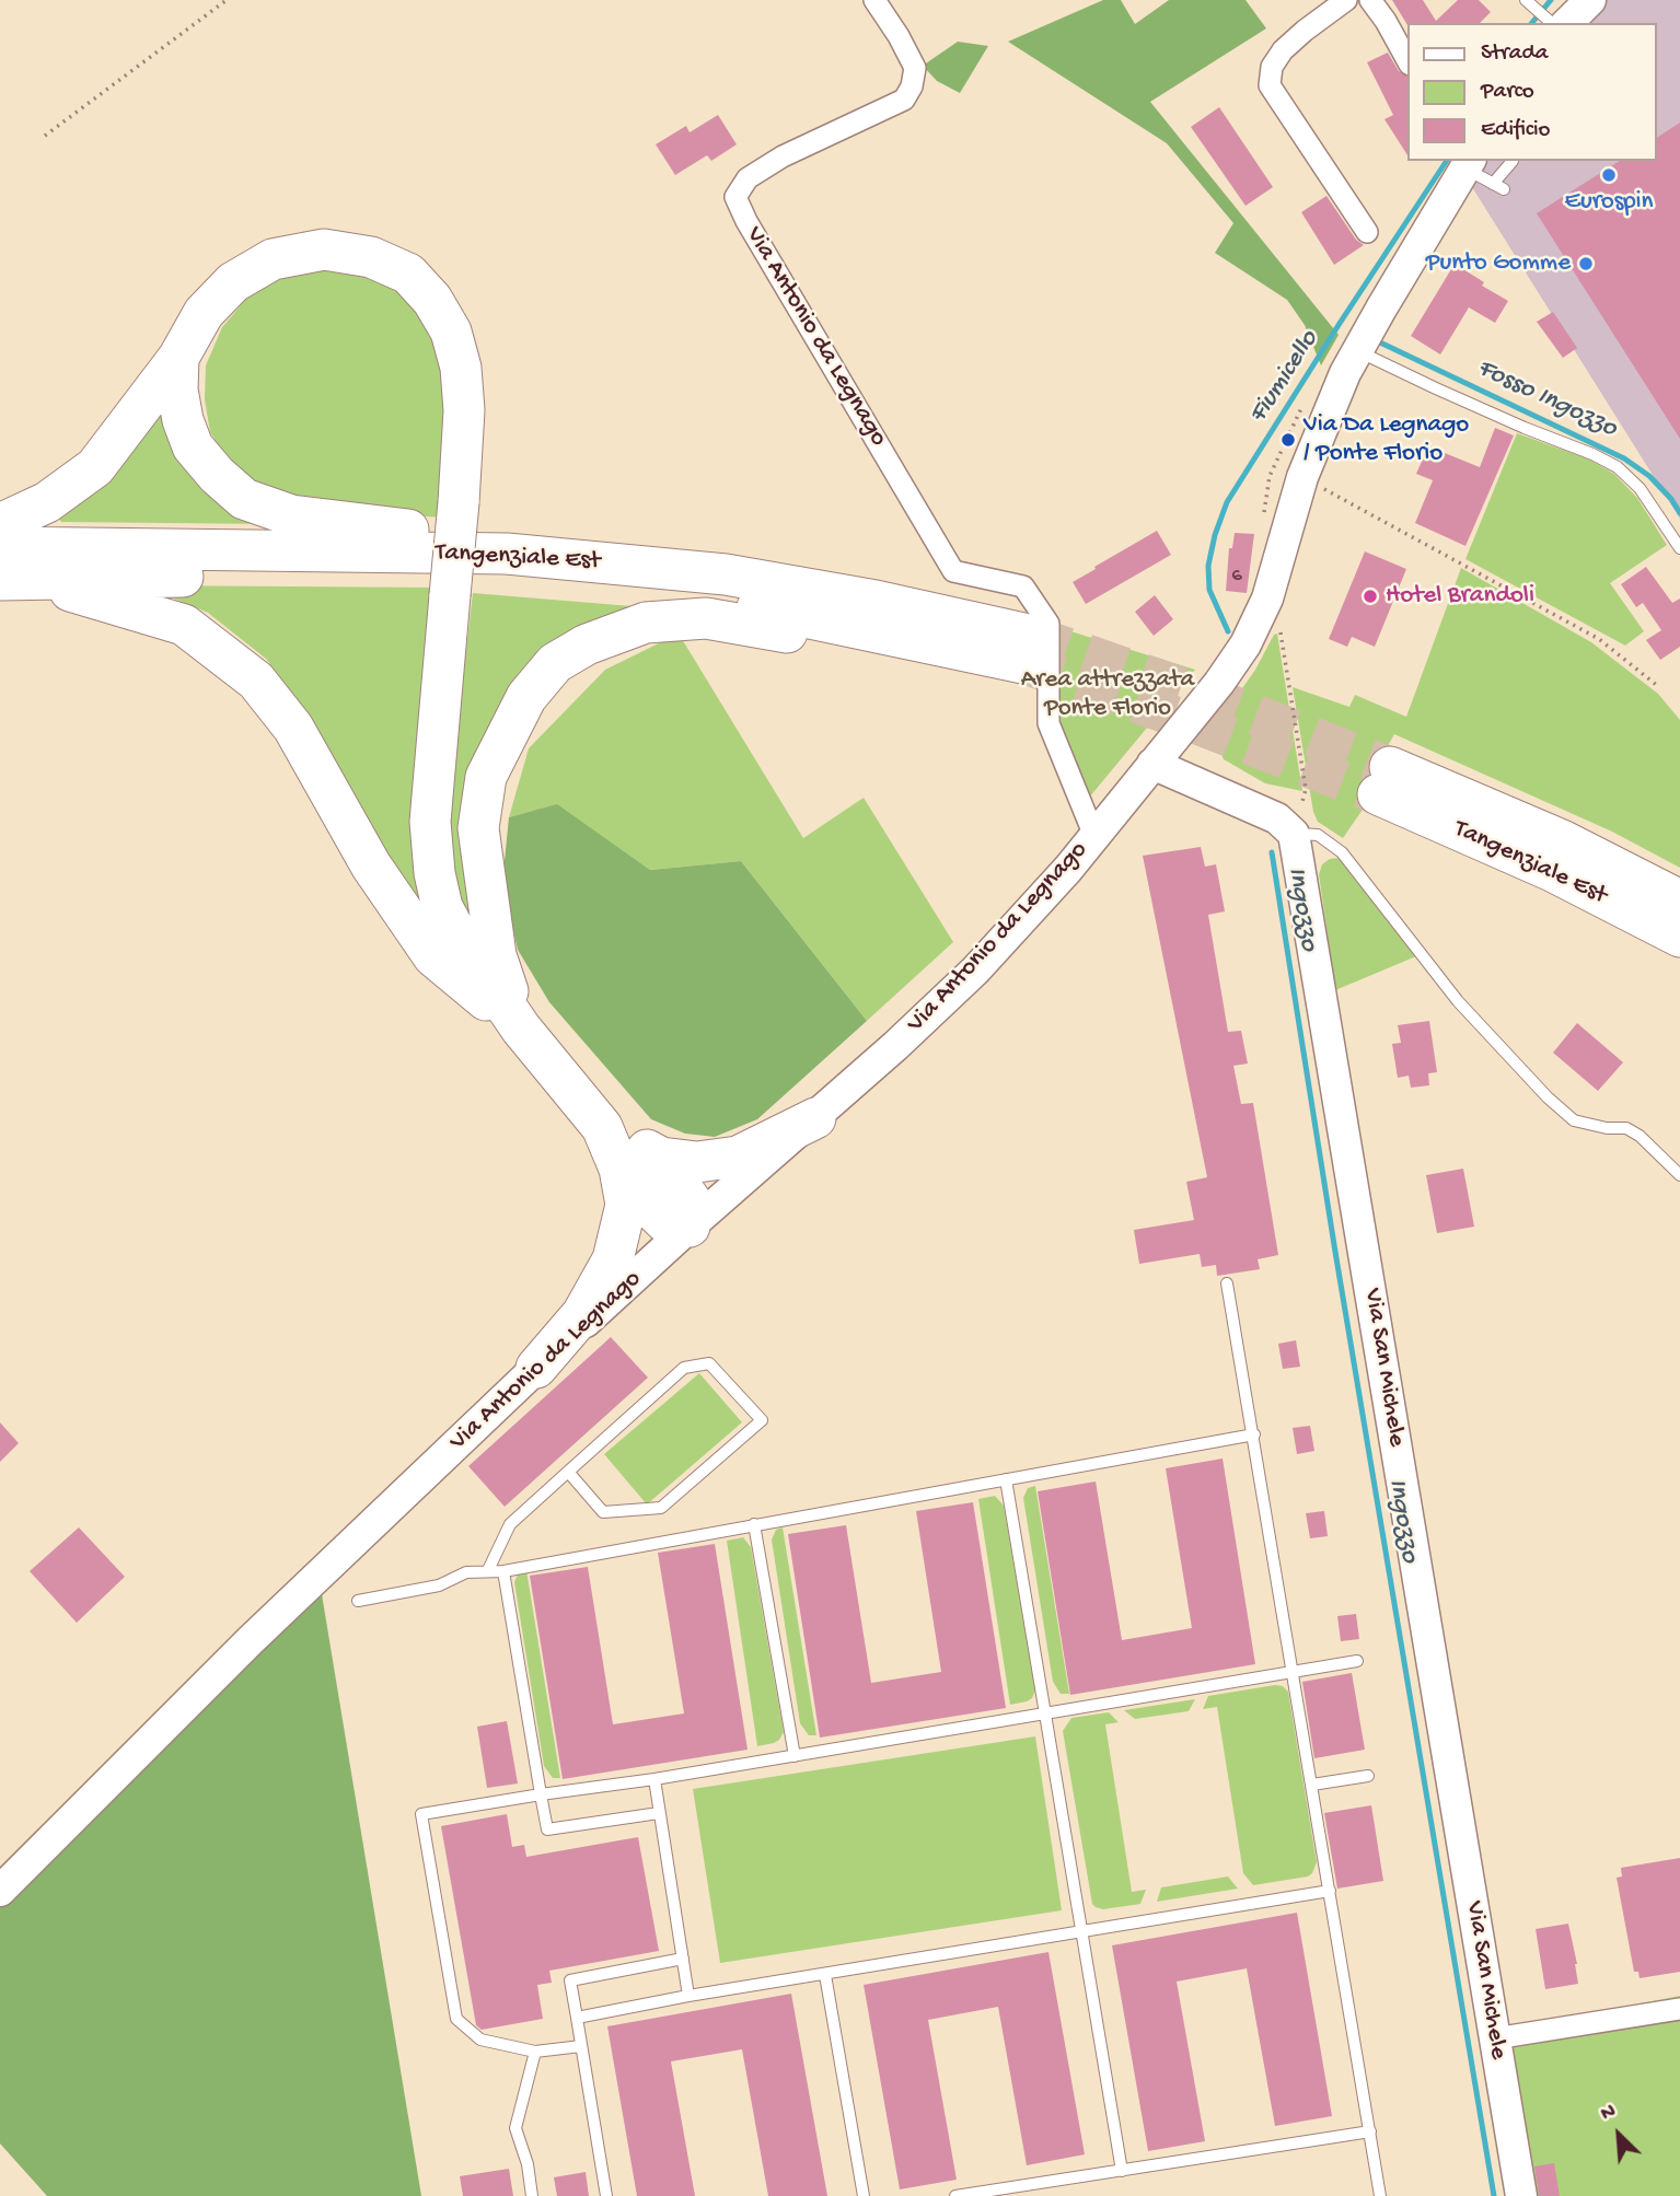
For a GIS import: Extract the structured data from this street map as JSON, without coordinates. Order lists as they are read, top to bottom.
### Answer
{
  "streets": {
    "highway": ["Tangenziale Est"],
    "street": ["Via Antonio da Legnago", "Via San Michele"]
  },
  "water": ["Fiumicello", "Fosso Ingozzo", "Ingozzo"],
  "parks": ["Area attrezzata Ponte Florio"],
  "places": [
    "Eurospin",
    "Punto Gomme",
    "Via Da Legnago / Ponte Florio",
    "Hotel Brandoli"
  ],
  "house_numbers": ["6"],
  "legend": ["Strada", "Parco", "Edificio"],
  "north": "top left"
}
